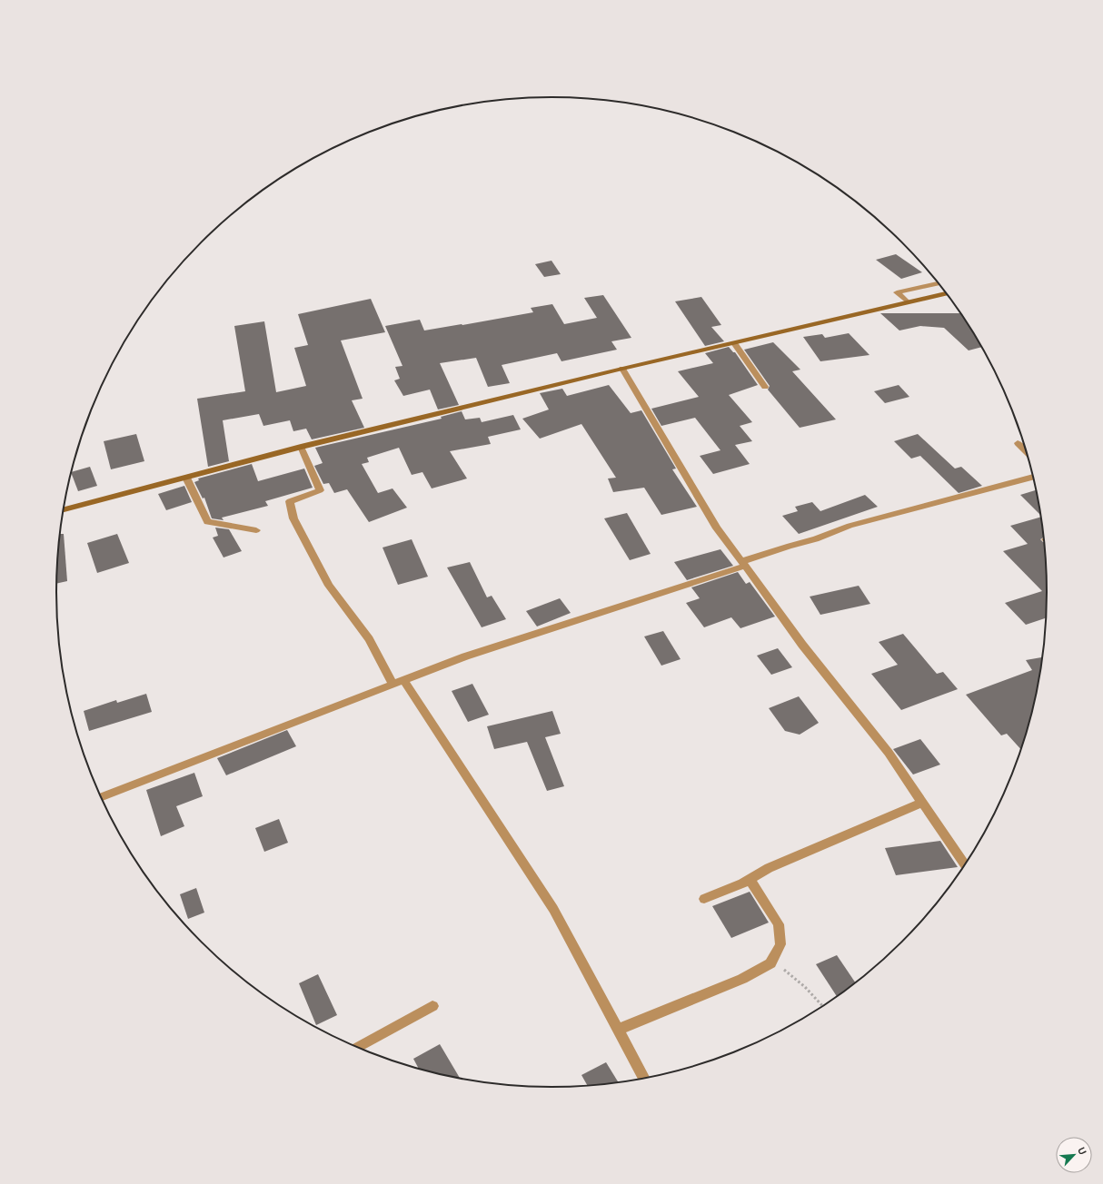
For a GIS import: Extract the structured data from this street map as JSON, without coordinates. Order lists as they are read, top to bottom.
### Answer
{
  "north": "top right"
}
